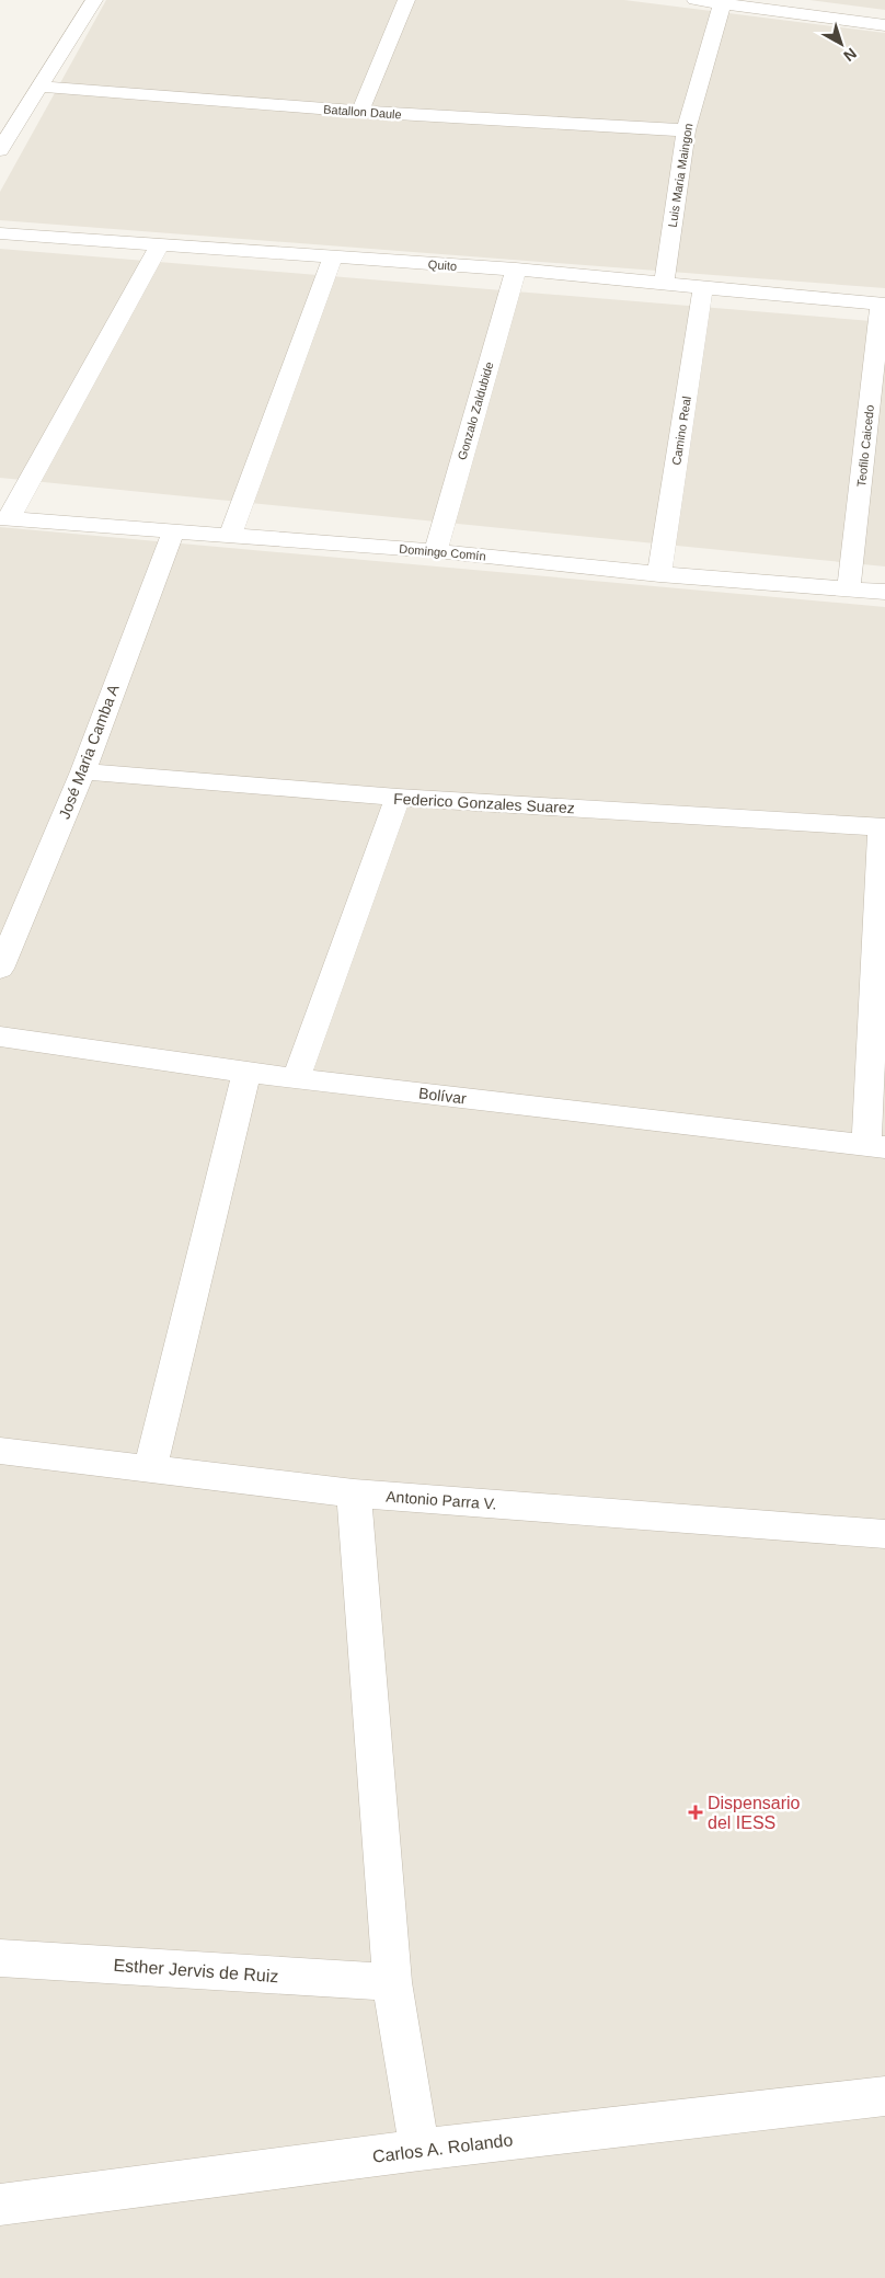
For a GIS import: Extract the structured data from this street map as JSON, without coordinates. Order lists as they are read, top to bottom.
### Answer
{
  "streets": {
    "street": [
      "Batallon Daule",
      "Luis Maria Maingon",
      "Quito",
      "Gonzalo Zaldubide",
      "Camino Real",
      "Teofilo Caicedo",
      "Domingo Comín",
      "José Maria Camba A",
      "Federico Gonzales Suarez",
      "Bolívar",
      "Antonio Parra V.",
      "Esther Jervis de Ruiz",
      "Carlos A. Rolando"
    ]
  },
  "crossings": [
    ["Batallon Daule", "Luis Maria Maingon"],
    ["Luis Maria Maingon", "Quito"],
    ["Quito", "Gonzalo Zaldubide"],
    ["Quito", "Camino Real"],
    ["Quito", "Teofilo Caicedo"],
    ["Gonzalo Zaldubide", "Domingo Comín"],
    ["Camino Real", "Domingo Comín"],
    ["Teofilo Caicedo", "Domingo Comín"],
    ["Domingo Comín", "José Maria Camba A"],
    ["José Maria Camba A", "Federico Gonzales Suarez"]
  ],
  "places": {
    "health": ["Dispensario del IESS"]
  },
  "north": "bottom right"
}
